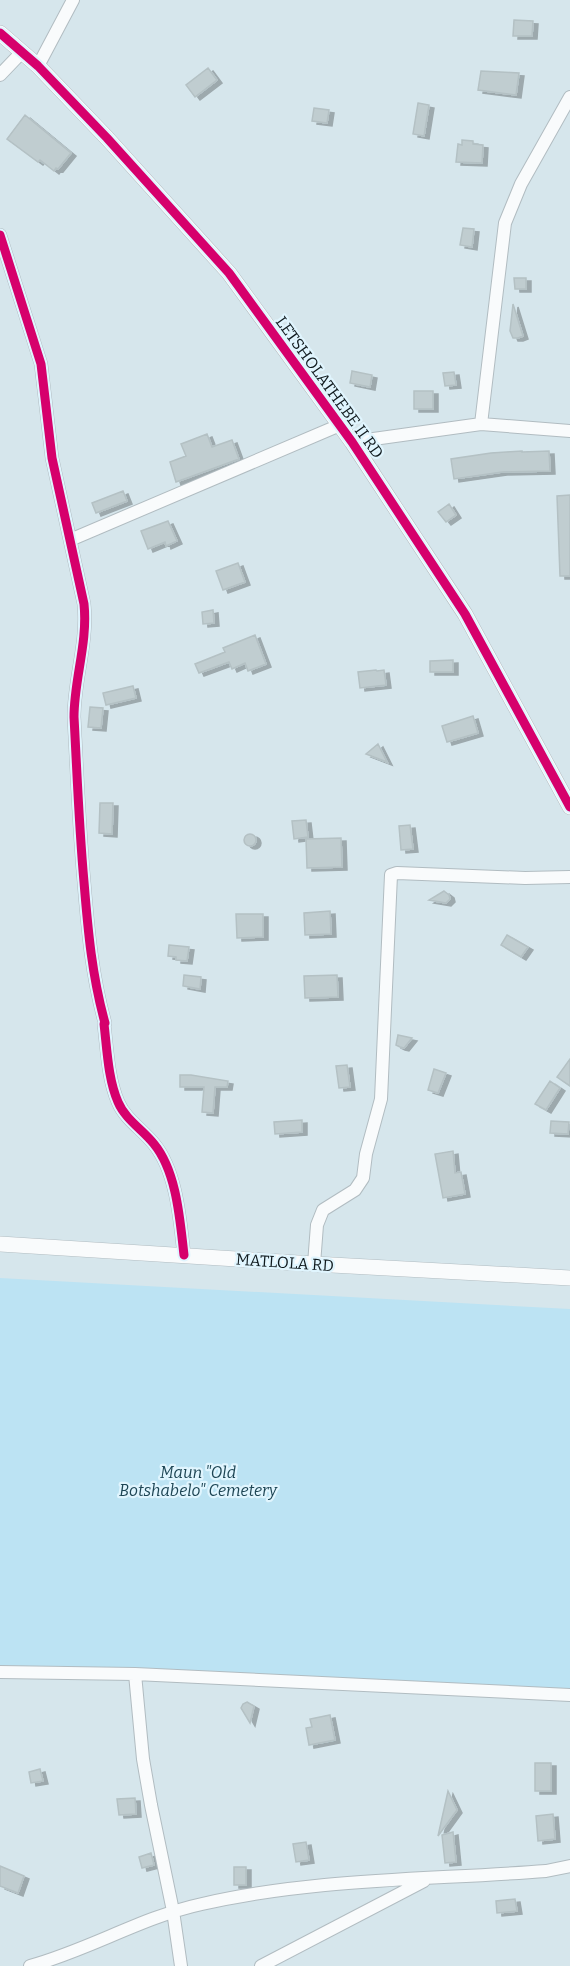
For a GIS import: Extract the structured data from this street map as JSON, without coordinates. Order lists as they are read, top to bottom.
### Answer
{
  "streets": {
    "street": ["LETSHOLATHEBE II RD", "MATLOLA RD"]
  },
  "parks": ["Maun \"Old Botshabelo\" Cemetery"]
}
